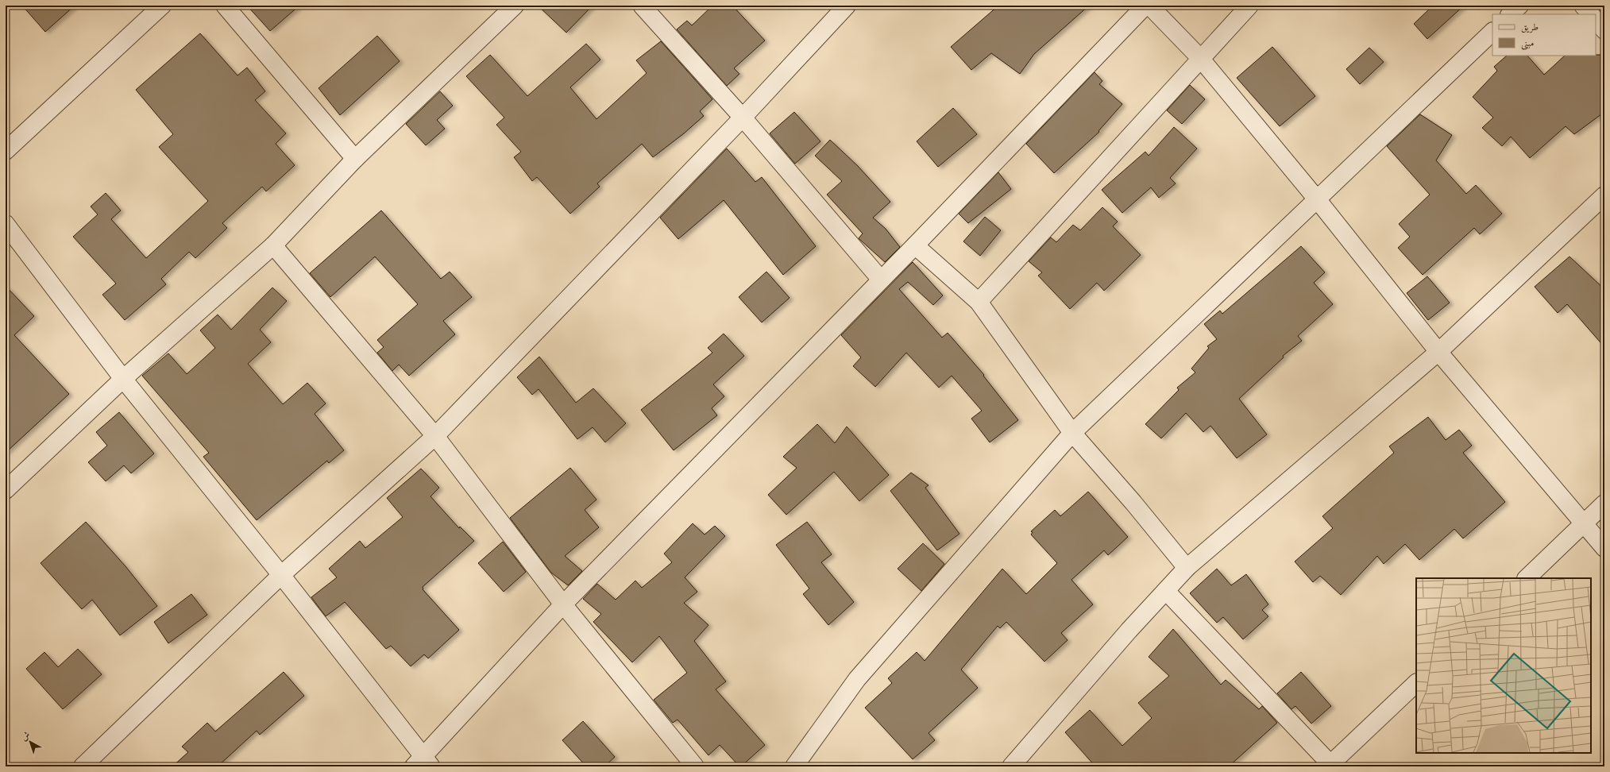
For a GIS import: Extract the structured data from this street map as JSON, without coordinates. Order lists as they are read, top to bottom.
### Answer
{
  "legend": ["طريق", "مبنى"],
  "north": "top left"
}
